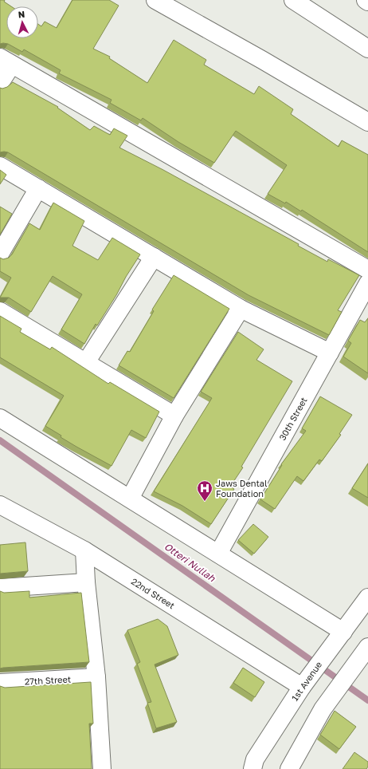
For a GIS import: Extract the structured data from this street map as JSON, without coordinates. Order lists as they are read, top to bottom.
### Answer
{
  "streets": {
    "street": [
      "30th Street",
      "22nd Street",
      "27th Street",
      "1st Avenue"
    ]
  },
  "crossings": [
    ["22nd Street", "1st Avenue"]
  ],
  "water": ["Otteri Nullah"],
  "places": {
    "hospital": ["Jaws Dental Foundation"]
  },
  "north": "top"
}
